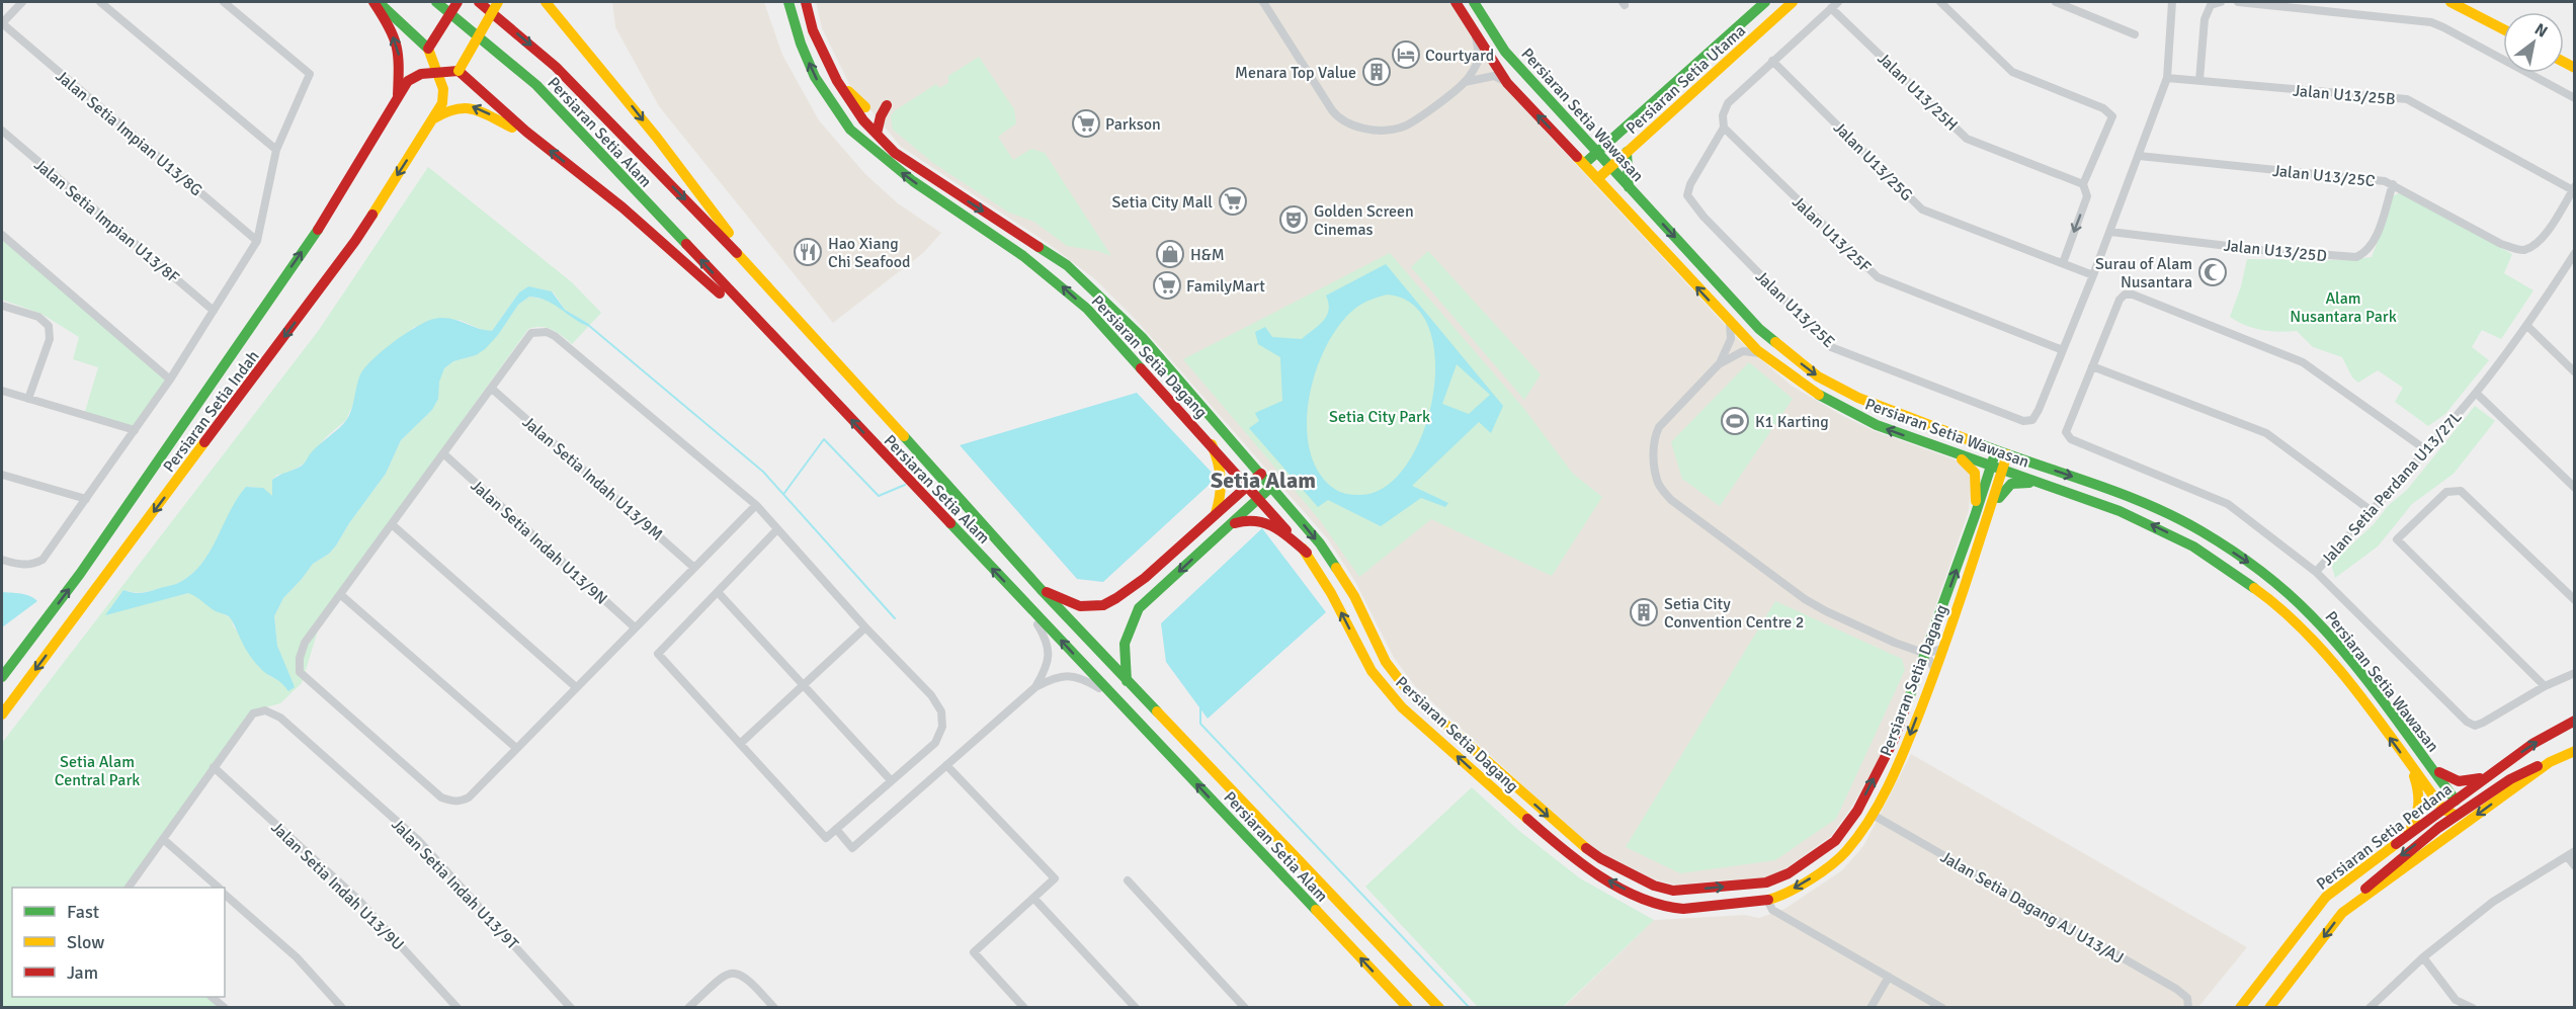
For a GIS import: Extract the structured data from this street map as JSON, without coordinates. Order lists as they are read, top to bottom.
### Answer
{
  "streets": {
    "main road": [
      "Persiaran Setia Utama",
      "Persiaran Setia Wawasan",
      "Persiaran Setia Alam",
      "Persiaran Setia Dagang",
      "Persiaran Setia Indah",
      "Persiaran Setia Perdana"
    ],
    "street": [
      "Jalan U13/25H",
      "Jalan U13/25B",
      "Jalan Setia Impian U13/8G",
      "Jalan U13/25G",
      "Jalan U13/25C",
      "Jalan Setia Impian U13/8F",
      "Jalan U13/25F",
      "Jalan U13/25D",
      "Jalan U13/25E",
      "Jalan Setia Indah U13/9M",
      "Jalan Setia Perdana U13/27L",
      "Jalan Setia Indah U13/9N",
      "Jalan Setia Indah U13/9T",
      "Jalan Setia Indah U13/9U",
      "Jalan Setia Dagang AJ U13/AJ"
    ]
  },
  "crossings": [
    ["Persiaran Setia Utama", "Persiaran Setia Wawasan"],
    ["Jalan U13/25B", "Jalan U13/25C"],
    ["Persiaran Setia Wawasan", "Persiaran Setia Dagang"],
    ["Persiaran Setia Wawasan", "Persiaran Setia Perdana"],
    ["Jalan U13/25C", "Jalan U13/25D"],
    ["Jalan U13/25F", "Jalan U13/25E"],
    ["Persiaran Setia Dagang", "Jalan Setia Dagang AJ U13/AJ"],
    ["Jalan Setia Indah U13/9T", "Jalan Setia Indah U13/9U"]
  ],
  "districts": ["Setia Alam"],
  "parks": ["Alam Nusantara Park", "Setia City Park", "Setia Alam Central Park"],
  "places": {
    "hotel": ["Courtyard"],
    "building": ["Menara Top Value", "Setia City Convention Centre 2"],
    "supermarket": ["Parkson", "Setia City Mall", "FamilyMart"],
    "theatre": ["Golden Screen Cinemas"],
    "restaurant": ["Hao Xiang Chi Seafood"],
    "shop": ["H&M"],
    "mosque": ["Surau of Alam Nusantara"],
    "sports": ["K1 Karting"]
  },
  "legend": ["Fast", "Slow", "Jam"],
  "north": "top right"
}
